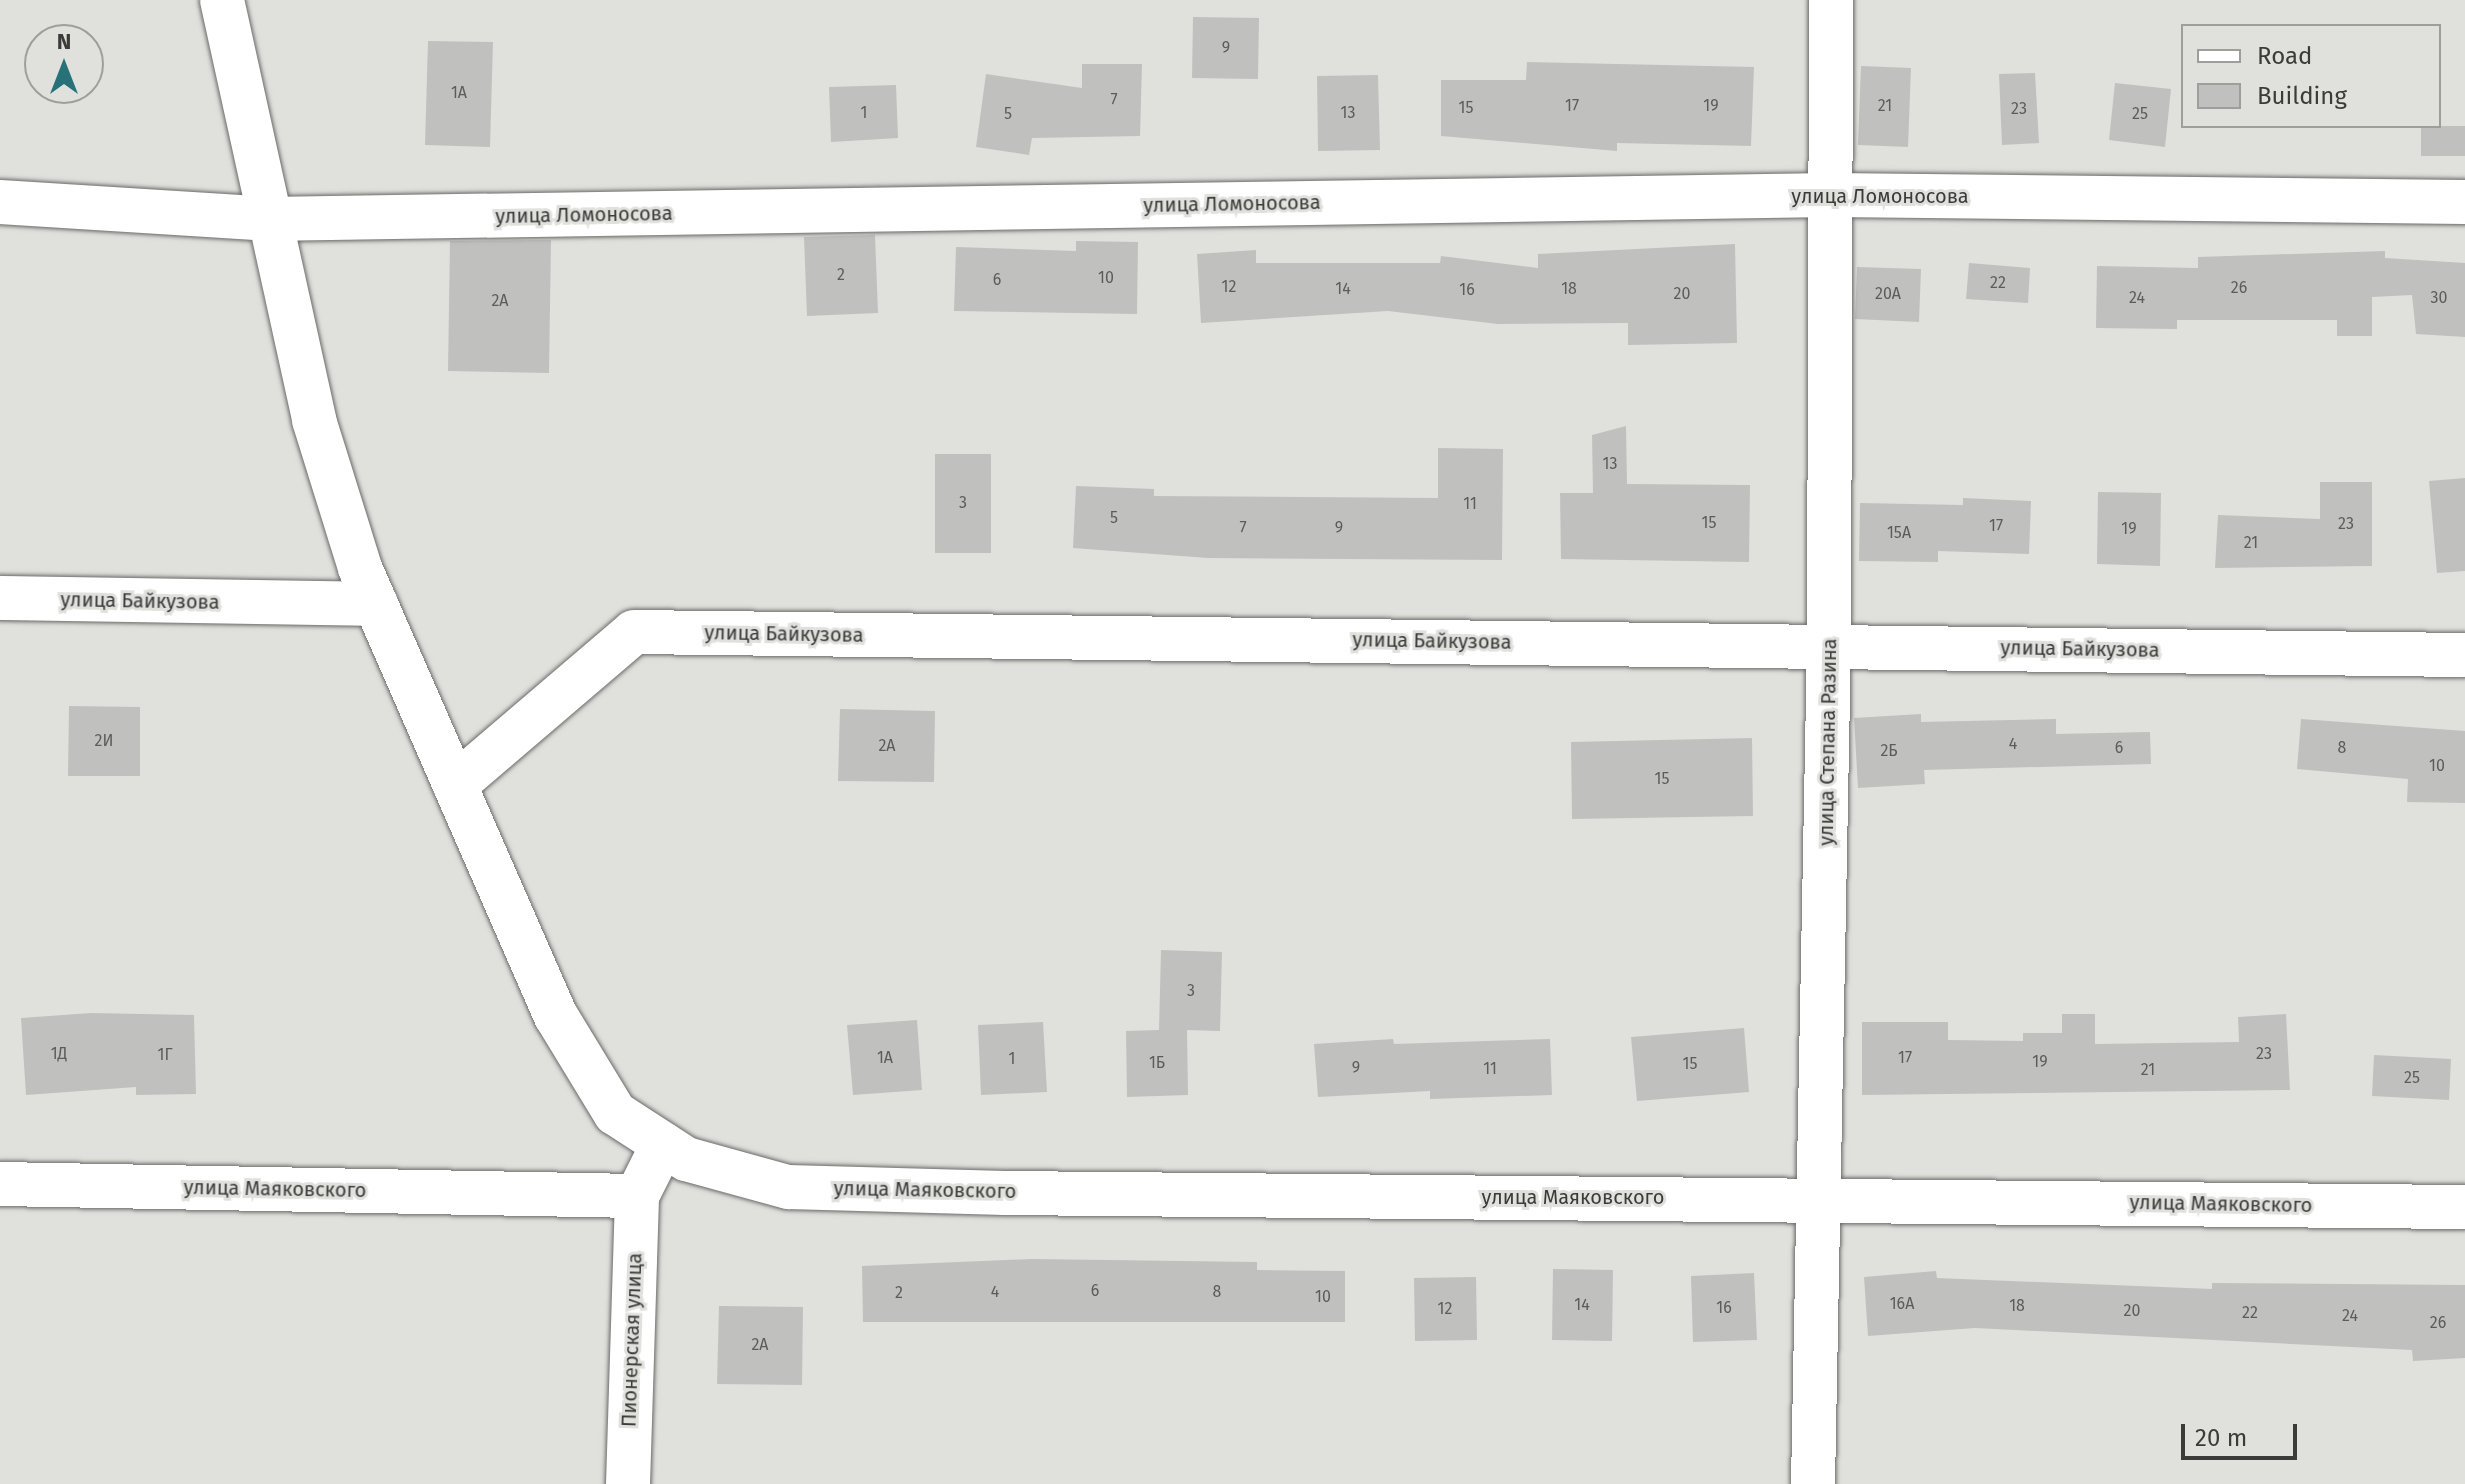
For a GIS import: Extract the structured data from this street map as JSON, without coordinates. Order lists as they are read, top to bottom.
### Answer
{
  "streets": {
    "street": [
      "улица Ломоносова",
      "улица Байкузова",
      "улица Степана Разина",
      "улица Маяковского",
      "Пионерская улица"
    ]
  },
  "crossings": [
    ["улица Ломоносова", "улица Степана Разина"],
    ["улица Ломоносова", "улица Маяковского"],
    ["улица Байкузова", "улица Степана Разина"],
    ["улица Байкузова", "улица Маяковского"],
    ["улица Степана Разина", "улица Маяковского"],
    ["улица Маяковского", "Пионерская улица"]
  ],
  "house_numbers": [
    "9",
    "1А",
    "7",
    "17",
    "19",
    "21",
    "15",
    "23",
    "1",
    "13",
    "5",
    "25",
    "2",
    "10",
    "6",
    "22",
    "12",
    "26",
    "14",
    "18",
    "16",
    "20",
    "20А",
    "24",
    "30",
    "2А",
    "13",
    "3",
    "11",
    "5",
    "15",
    "23",
    "17",
    "7",
    "9",
    "19",
    "15А",
    "21",
    "2И",
    "4",
    "2А",
    "6",
    "8",
    "2Б",
    "10",
    "15",
    "3",
    "1Д",
    "23",
    "1Г",
    "1А",
    "17",
    "1",
    "19",
    "1Б",
    "15",
    "9",
    "11",
    "21",
    "25",
    "6",
    "4",
    "8",
    "2",
    "10",
    "16А",
    "14",
    "18",
    "16",
    "12",
    "20",
    "22",
    "24",
    "26",
    "2А"
  ],
  "legend": ["Road", "Building"],
  "scale_bar": "20 m",
  "north": "top"
}
